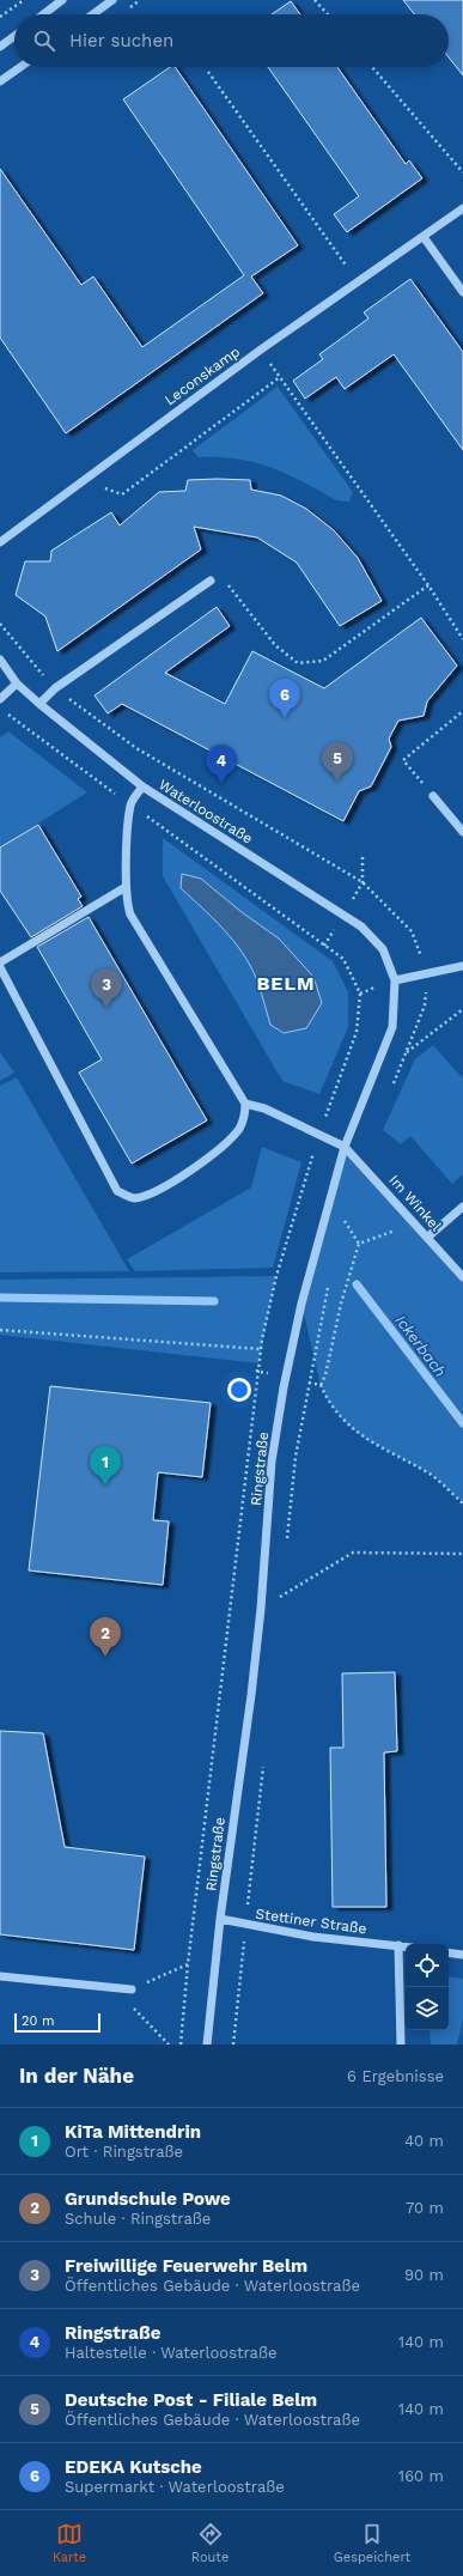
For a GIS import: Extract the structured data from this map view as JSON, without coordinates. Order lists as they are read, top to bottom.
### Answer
{
  "streets": {
    "street": [
      "Leconskamp",
      "Waterloostraße",
      "Im Winkel",
      "Ringstraße",
      "Stettiner Straße"
    ]
  },
  "crossings": [
    ["Waterloostraße", "Ringstraße"],
    ["Im Winkel", "Ringstraße"],
    ["Ringstraße", "Stettiner Straße"]
  ],
  "districts": ["BELM"],
  "water": ["Ickerbach"],
  "scale_bar": "20 m",
  "page": {
    "search": "Hier suchen",
    "pins": [
      "6",
      "5",
      "4",
      "3",
      "1",
      "2"
    ],
    "scale": "20 m",
    "heading": ["In der Nähe", "6 Ergebnisse"],
    "list": [
      {
        "mark": "1",
        "name": "KiTa Mittendrin",
        "note": "Ort · Ringstraße",
        "value": "40 m"
      },
      {
        "mark": "2",
        "name": "Grundschule Powe",
        "note": "Schule · Ringstraße",
        "value": "70 m"
      },
      {
        "mark": "3",
        "name": "Freiwillige Feuerwehr Belm",
        "note": "Öffentliches Gebäude · Waterloostraße",
        "value": "90 m"
      },
      {
        "mark": "4",
        "name": "Ringstraße",
        "note": "Haltestelle · Waterloostraße",
        "value": "140 m"
      },
      {
        "mark": "5",
        "name": "Deutsche Post - Filiale Belm",
        "note": "Öffentliches Gebäude · Waterloostraße",
        "value": "140 m"
      },
      {
        "mark": "6",
        "name": "EDEKA Kutsche",
        "note": "Supermarkt · Waterloostraße",
        "value": "160 m"
      }
    ],
    "nav": ["Karte", "Route", "Gespeichert"]
  }
}
